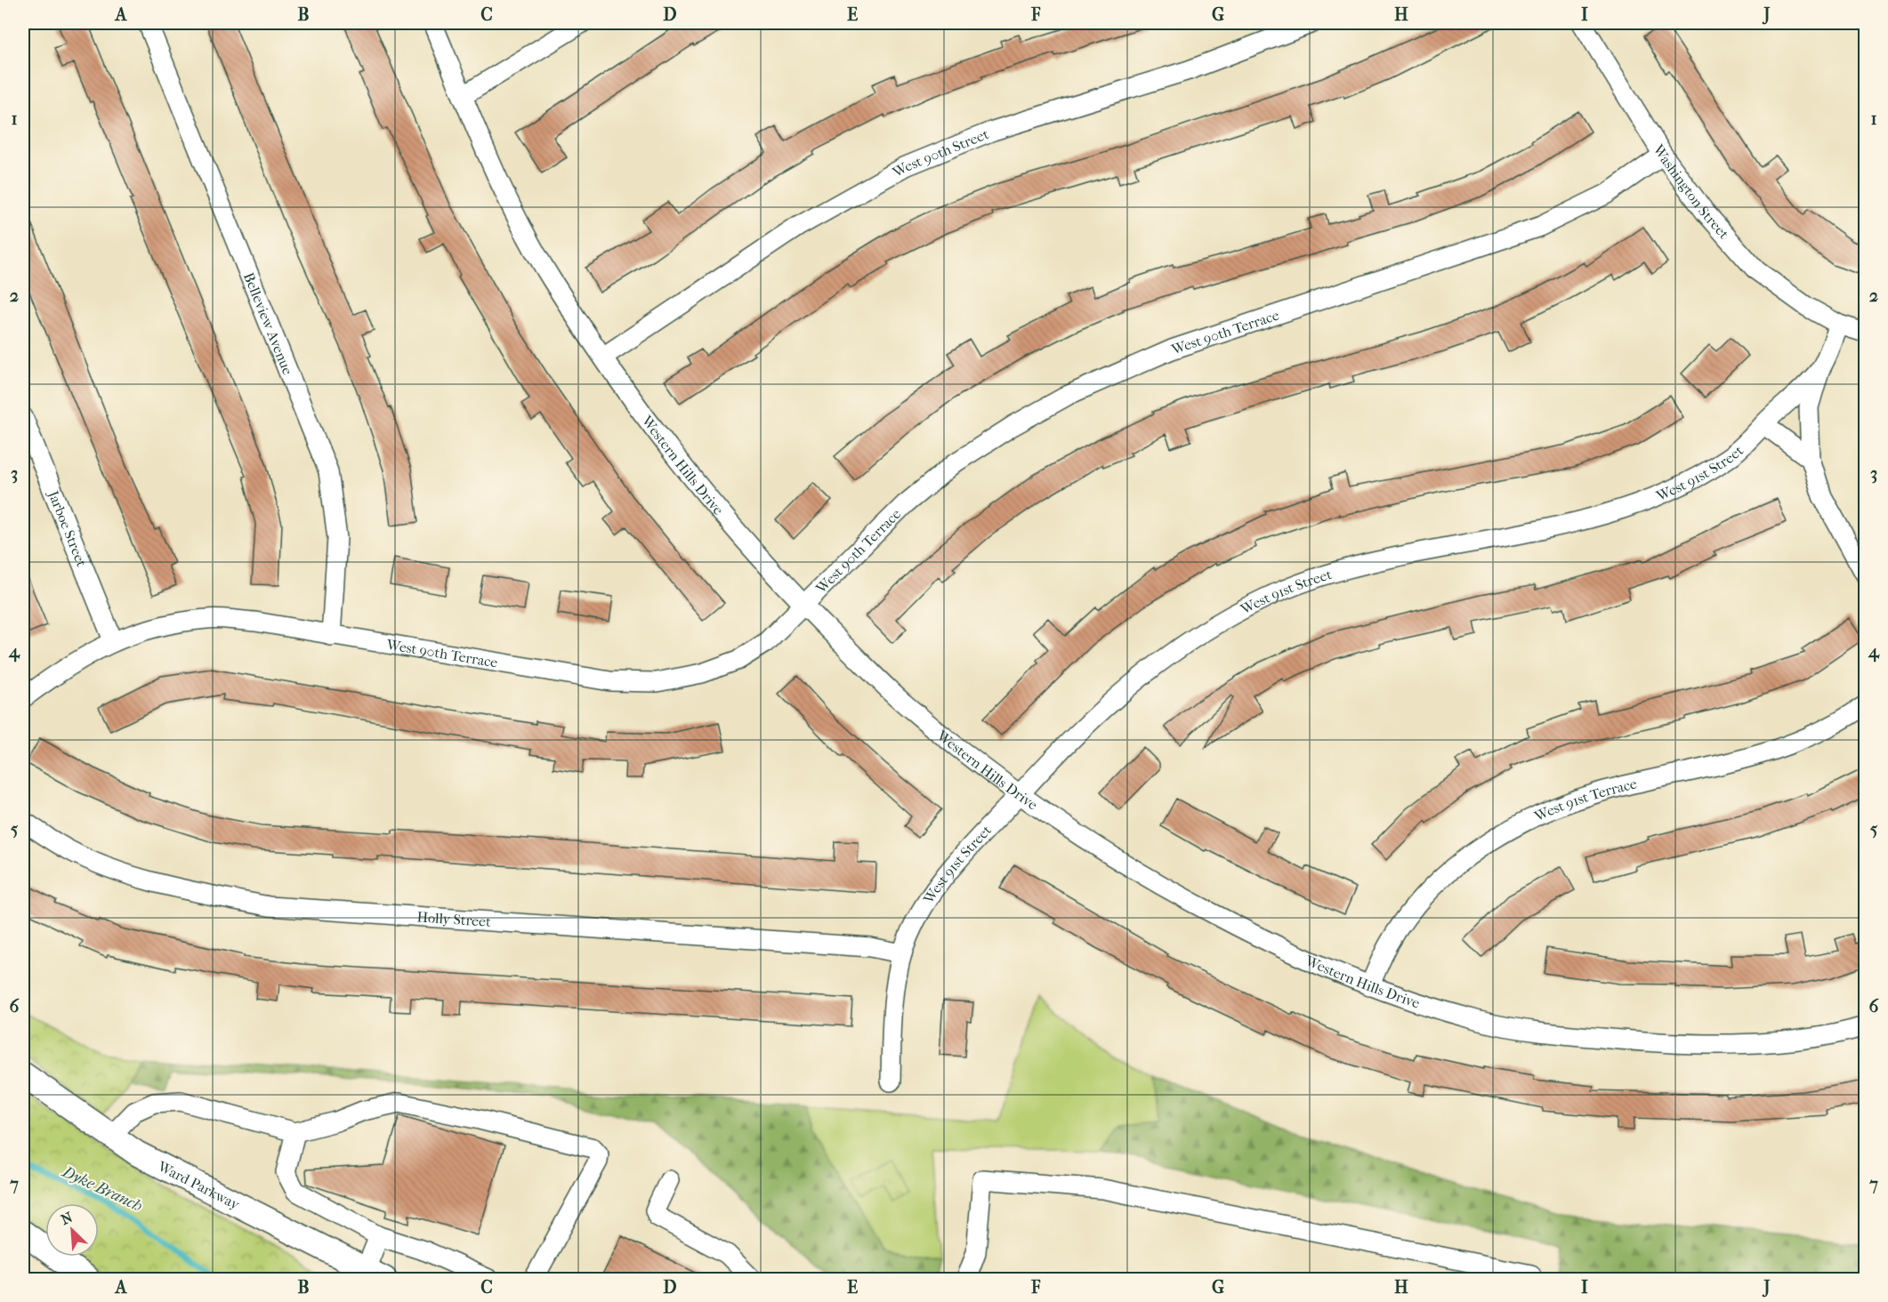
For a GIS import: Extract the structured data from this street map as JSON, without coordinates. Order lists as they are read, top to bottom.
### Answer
{
  "streets": {
    "main road": ["Ward Parkway"],
    "street": [
      "West 90th Street",
      "Washington Street",
      "Belleview Avenue",
      "West 90th Terrace",
      "Western Hills Drive",
      "West 91st Street",
      "Jarboe Street",
      "West 91st Terrace",
      "Holly Street"
    ]
  },
  "crossings": [
    ["West 90th Street", "Western Hills Drive"],
    ["Washington Street", "West 90th Terrace"],
    ["Washington Street", "West 91st Street"],
    ["Belleview Avenue", "West 90th Terrace"],
    ["West 90th Terrace", "Western Hills Drive"],
    ["West 90th Terrace", "Jarboe Street"],
    ["Western Hills Drive", "West 91st Street"],
    ["Western Hills Drive", "West 91st Terrace"],
    ["West 91st Street", "Holly Street"]
  ],
  "water": ["Dyke Branch"],
  "north": "top left",
  "grid": {
    "columns": [
      "A",
      "B",
      "C",
      "D",
      "E",
      "F",
      "G",
      "H",
      "I",
      "J"
    ],
    "rows": [
      "1",
      "2",
      "3",
      "4",
      "5",
      "6",
      "7"
    ]
  }
}
